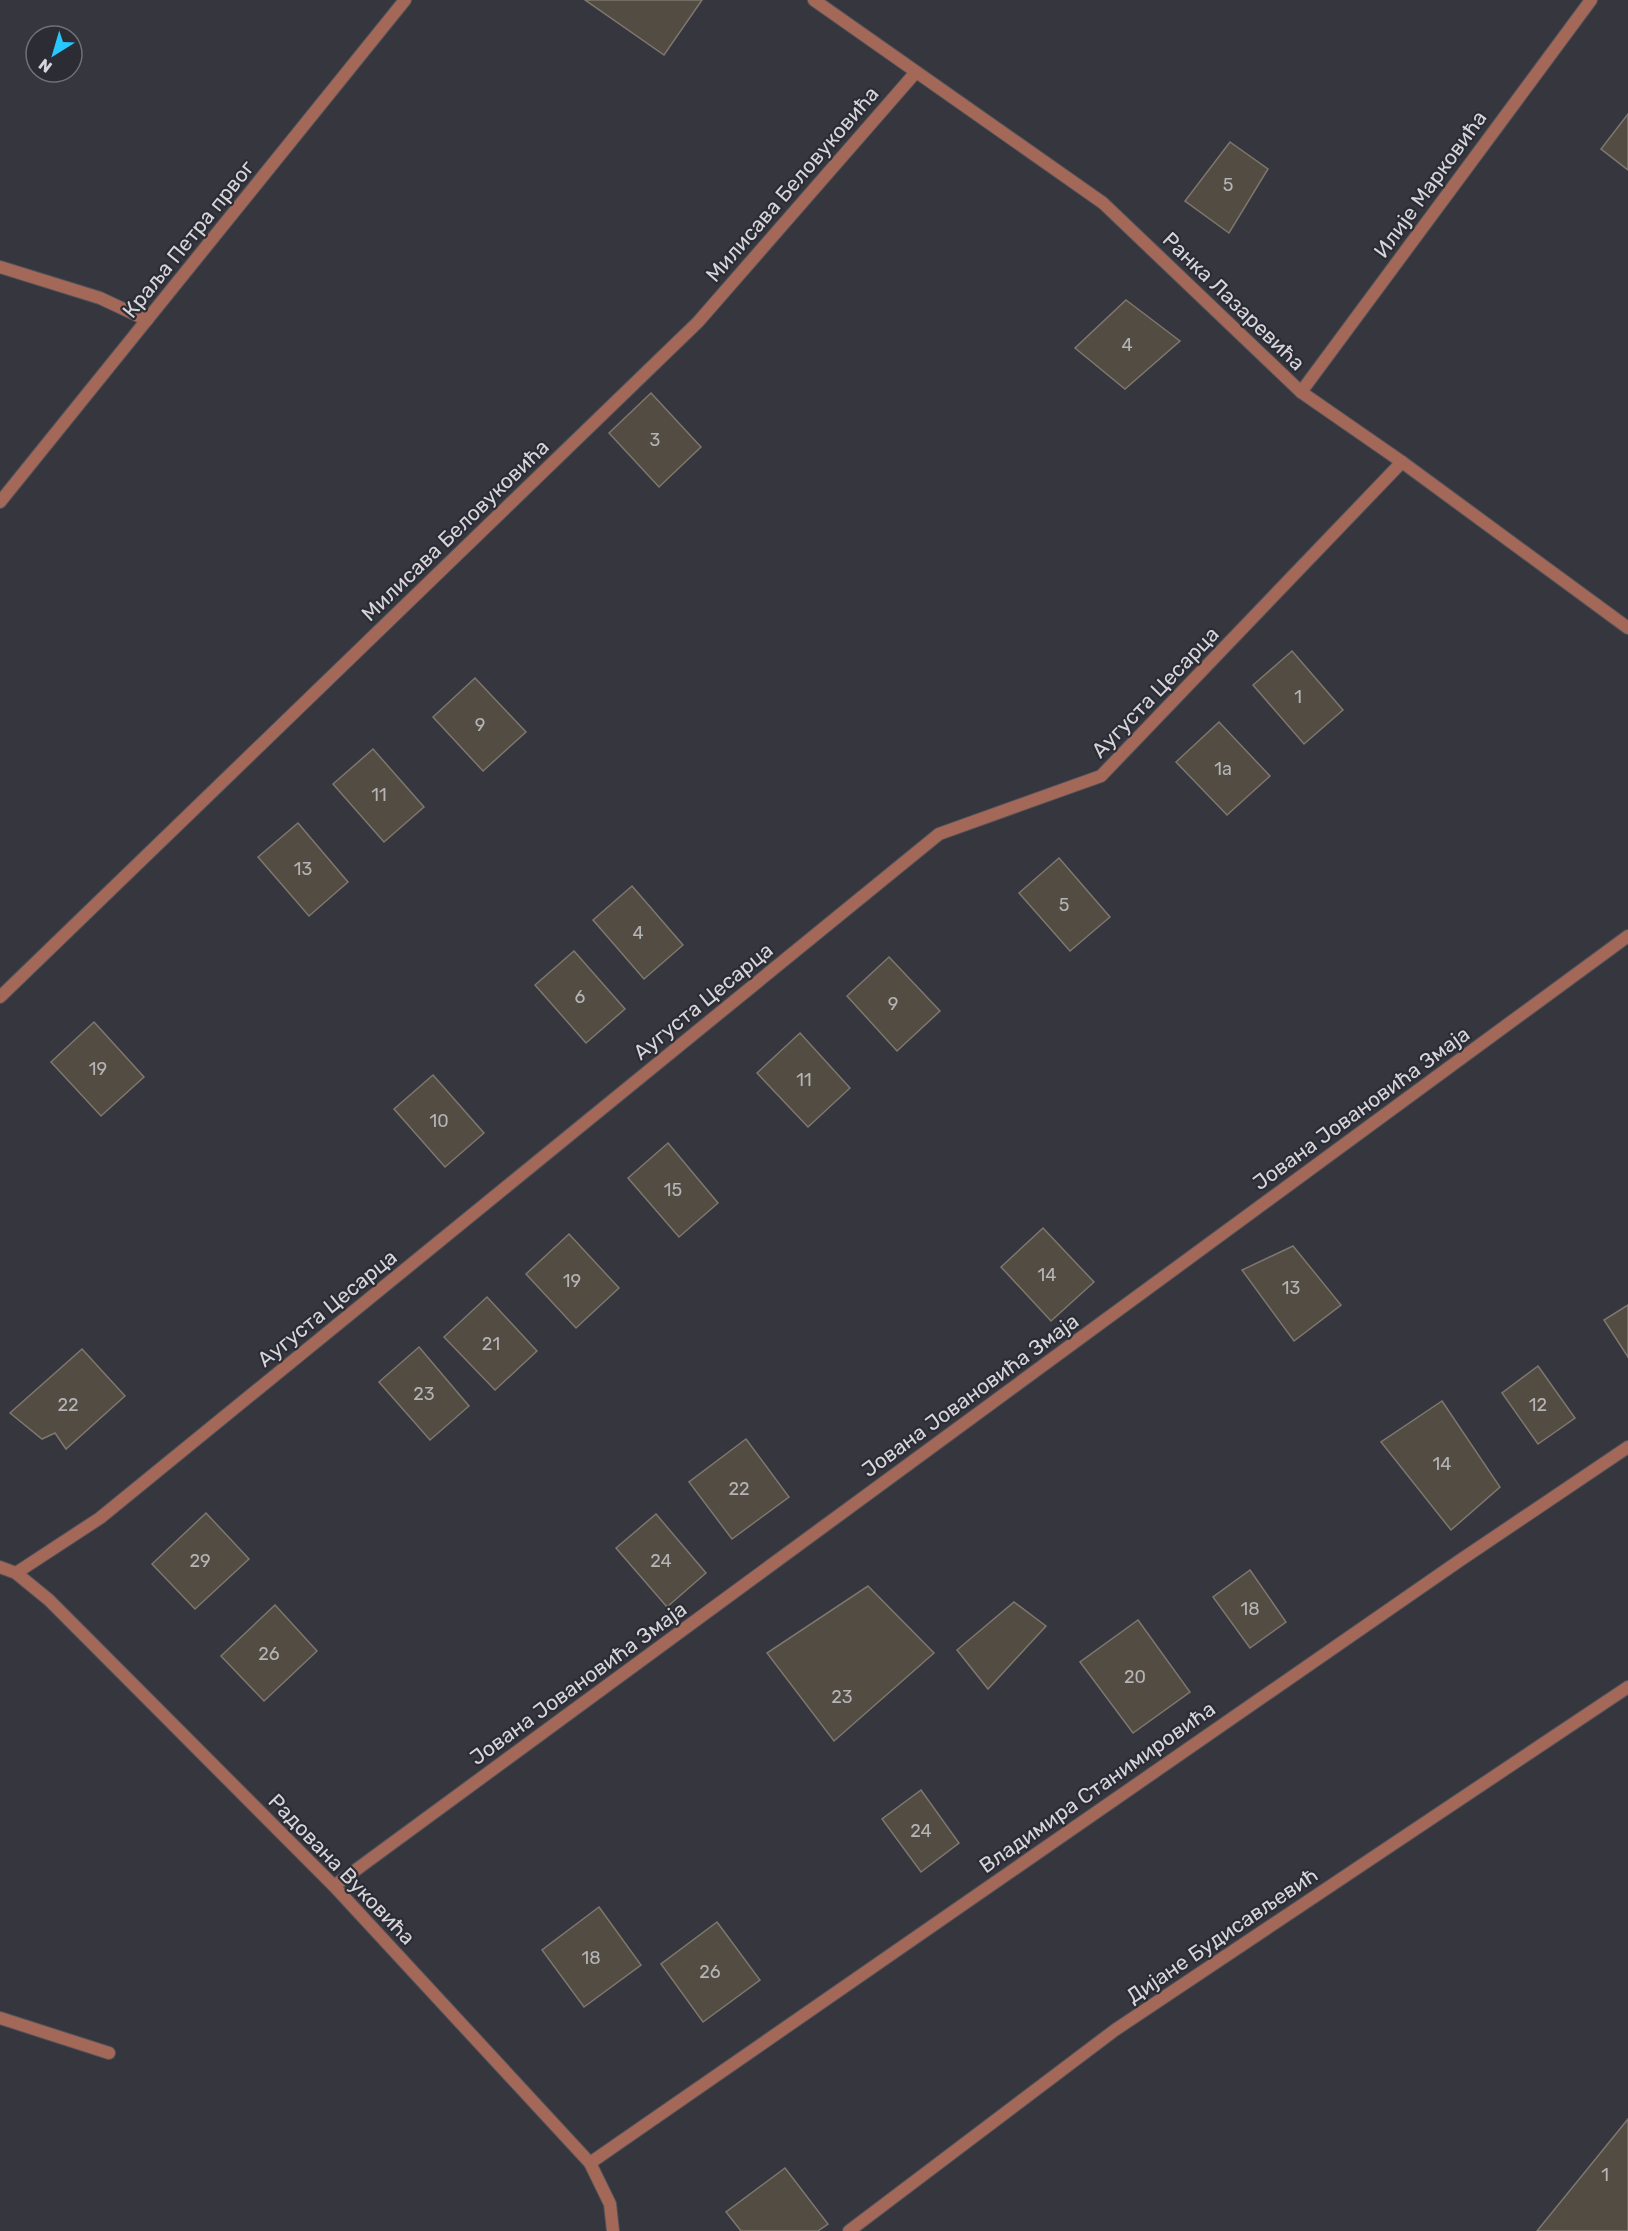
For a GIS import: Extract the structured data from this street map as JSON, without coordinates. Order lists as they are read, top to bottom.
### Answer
{
  "streets": {
    "street": [
      "Милисава Беловуковића",
      "Илије Марковића",
      "Краља Петра првог",
      "Ранка Лазаревића",
      "Аугуста Цесарца",
      "Јована Јовановића Змаја",
      "Владимира Станимировића",
      "Радована Вуковића",
      "Дијане Будисављевић"
    ]
  },
  "crossings": [
    ["Милисава Беловуковића", "Ранка Лазаревића"],
    ["Илије Марковића", "Ранка Лазаревића"],
    ["Ранка Лазаревића", "Аугуста Цесарца"],
    ["Аугуста Цесарца", "Радована Вуковића"],
    ["Јована Јовановића Змаја", "Радована Вуковића"],
    ["Владимира Станимировића", "Радована Вуковића"]
  ],
  "house_numbers": [
    "5",
    "4",
    "3",
    "1",
    "9",
    "1a",
    "11",
    "13",
    "5",
    "4",
    "6",
    "9",
    "19",
    "11",
    "10",
    "15",
    "14",
    "19",
    "13",
    "21",
    "23",
    "22",
    "12",
    "14",
    "22",
    "29",
    "24",
    "18",
    "26",
    "20",
    "23",
    "24",
    "18",
    "26",
    "1"
  ],
  "north": "bottom left"
}
